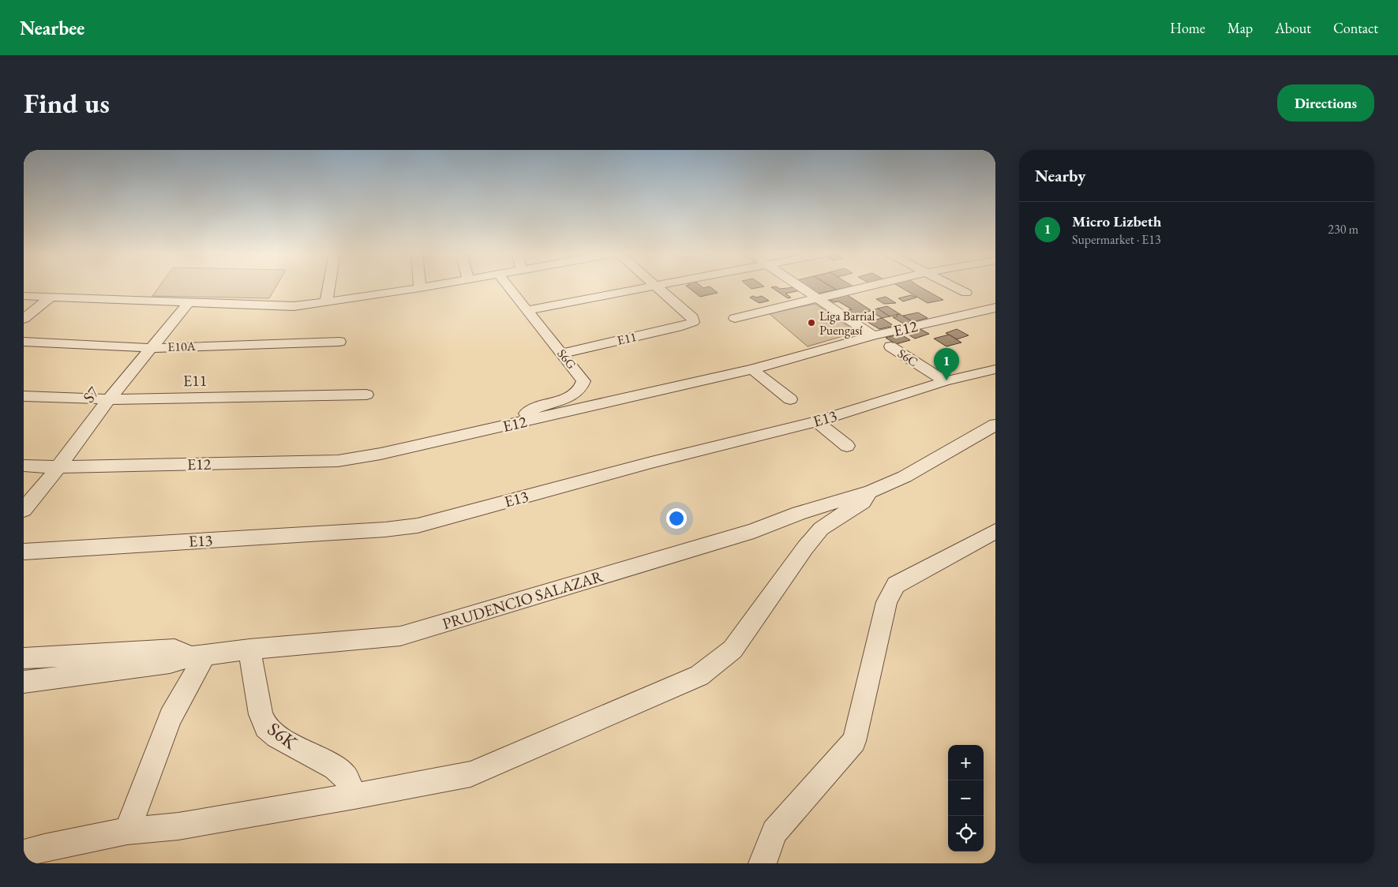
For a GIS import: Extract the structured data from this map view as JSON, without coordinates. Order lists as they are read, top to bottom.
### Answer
{
  "streets": {
    "street": [
      "E12",
      "E11",
      "E10A",
      "S6C",
      "S6G",
      "S7",
      "E13",
      "PRUDENCIO SALAZAR",
      "S6K"
    ]
  },
  "crossings": [
    ["E12", "S6G"],
    ["E12", "S7"],
    ["E11", "S6G"],
    ["E11", "S7"],
    ["E10A", "S7"],
    ["S6C", "E13"],
    ["PRUDENCIO SALAZAR", "S6K"]
  ],
  "places": ["Liga Barrial Puengasí"],
  "page": {
    "header": "Nearbee",
    "nav": [
      "Home",
      "Map",
      "About",
      "Contact"
    ],
    "buttons": "Directions",
    "title": "Find us",
    "heading": "Nearby",
    "list": [
      {
        "mark": "1",
        "name": "Micro Lizbeth",
        "note": "Supermarket · E13",
        "value": "230 m"
      }
    ],
    "pins": "1",
    "map_buttons": ["+", "−"]
  }
}
